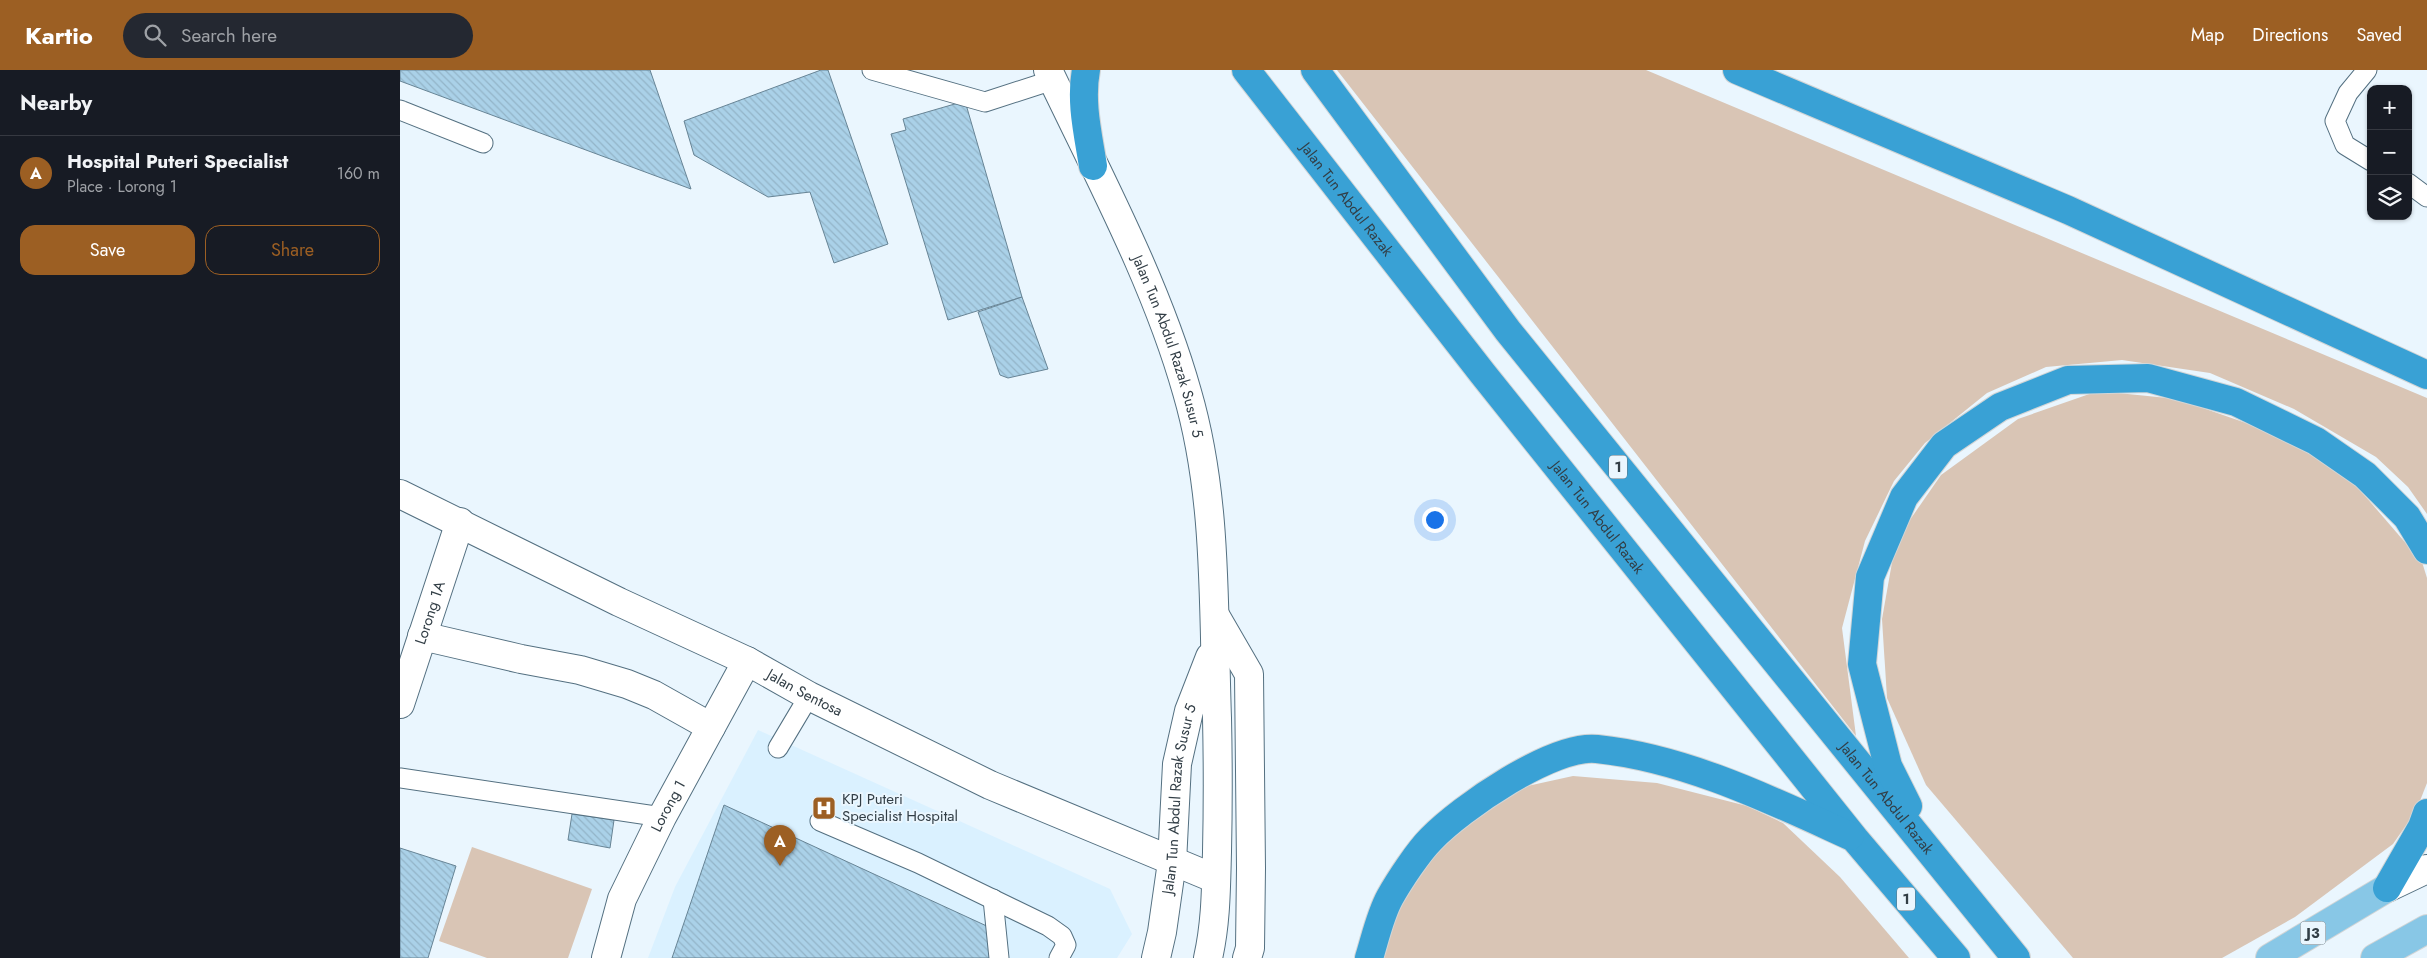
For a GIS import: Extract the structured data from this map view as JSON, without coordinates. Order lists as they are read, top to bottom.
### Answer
{
  "streets": {
    "highway": ["Jalan Tun Abdul Razak", "1"],
    "main road": ["J3"],
    "street": [
      "Jalan Tun Abdul Razak Susur 5",
      "Lorong 1A",
      "Jalan Sentosa",
      "Lorong 1"
    ]
  },
  "crossings": [
    ["Jalan Tun Abdul Razak Susur 5", "Jalan Sentosa"],
    ["Lorong 1A", "Jalan Sentosa"],
    ["Jalan Sentosa", "Lorong 1"]
  ],
  "places": {
    "hospital": ["KPJ Puteri Specialist Hospital"]
  },
  "page": {
    "header": "Kartio",
    "search": "Search here",
    "nav": ["Map", "Directions", "Saved"],
    "heading": "Nearby",
    "map_buttons": ["+", "−"],
    "list": [
      {
        "mark": "A",
        "name": "Hospital Puteri Specialist",
        "note": "Place · Lorong 1",
        "value": "160 m"
      }
    ],
    "buttons": ["Save", "Share"],
    "pins": "A"
  }
}
